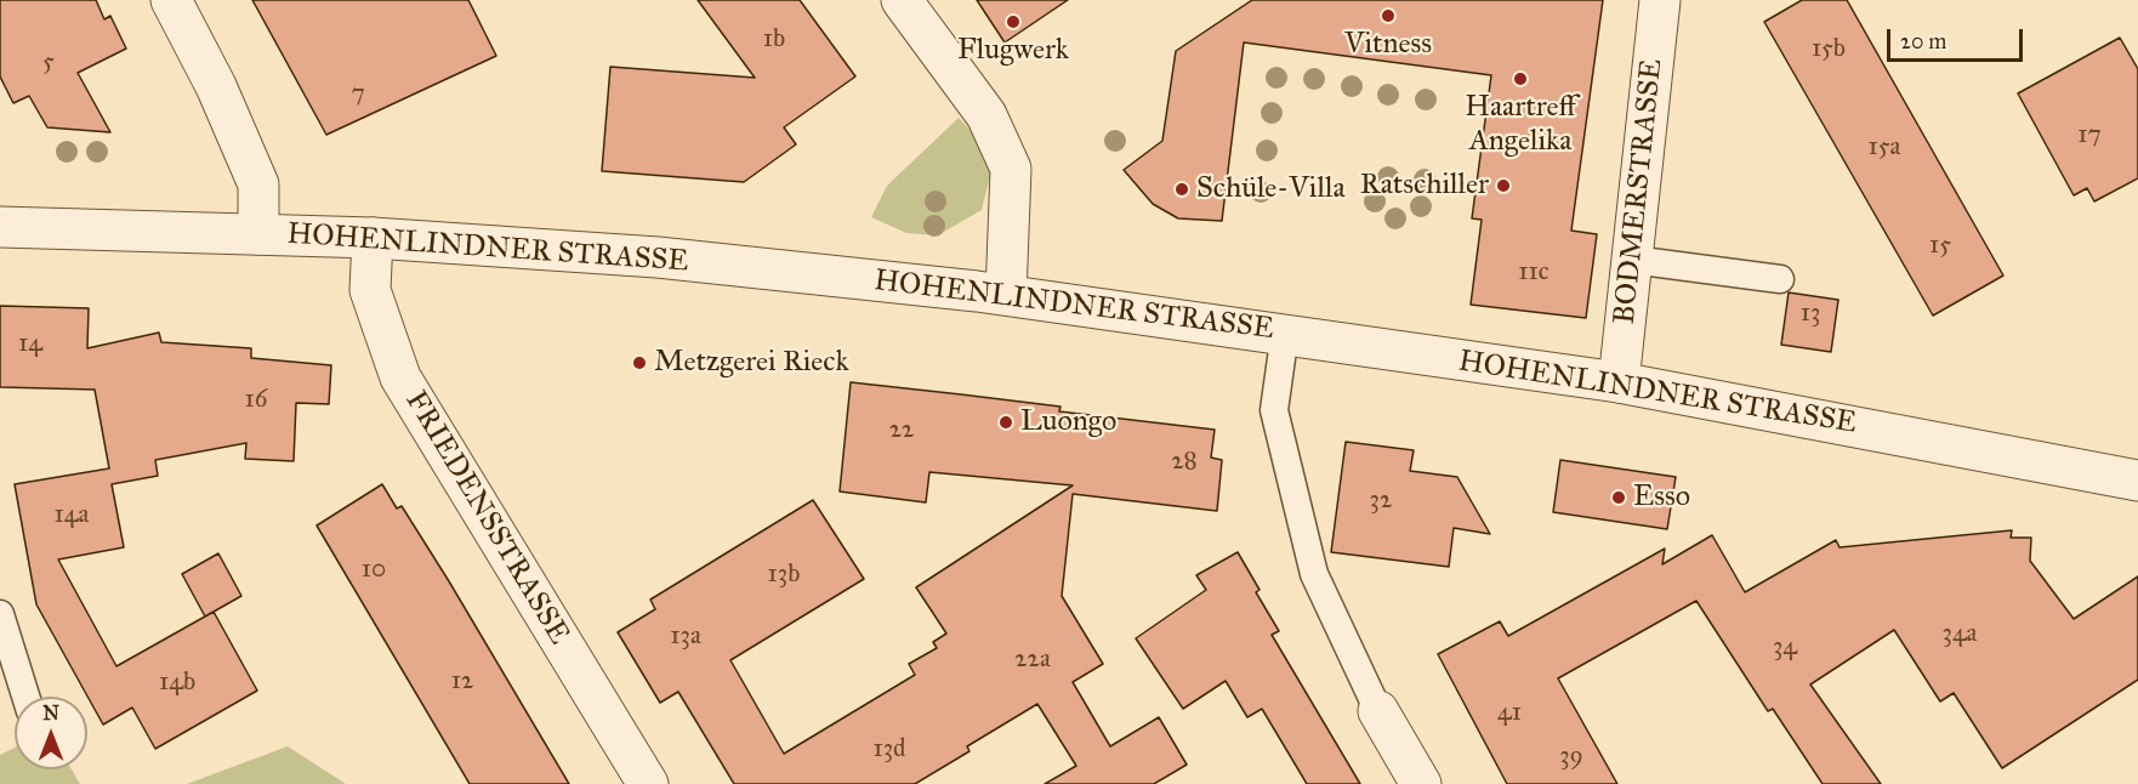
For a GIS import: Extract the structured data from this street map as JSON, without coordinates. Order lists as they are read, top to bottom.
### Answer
{
  "streets": {
    "street": ["BODMERSTRASSE", "HOHENLINDNER STRASSE", "FRIEDENSSTRASSE"]
  },
  "crossings": [
    ["BODMERSTRASSE", "HOHENLINDNER STRASSE"],
    ["HOHENLINDNER STRASSE", "FRIEDENSSTRASSE"]
  ],
  "places": [
    "Vitness",
    "Flugwerk",
    "Haartreff Angelika",
    "Ratschiller",
    "Schüle-Villa",
    "Metzgerei Rieck",
    "Luongo",
    "Esso"
  ],
  "house_numbers": [
    "1b",
    "15b",
    "5",
    "7",
    "17",
    "15a",
    "15",
    "11c",
    "13",
    "14",
    "16",
    "22",
    "28",
    "32",
    "14a",
    "10",
    "13b",
    "34a",
    "13a",
    "34",
    "22a",
    "12",
    "14b",
    "41",
    "13d",
    "39"
  ],
  "scale_bar": "20 m",
  "north": "top"
}
